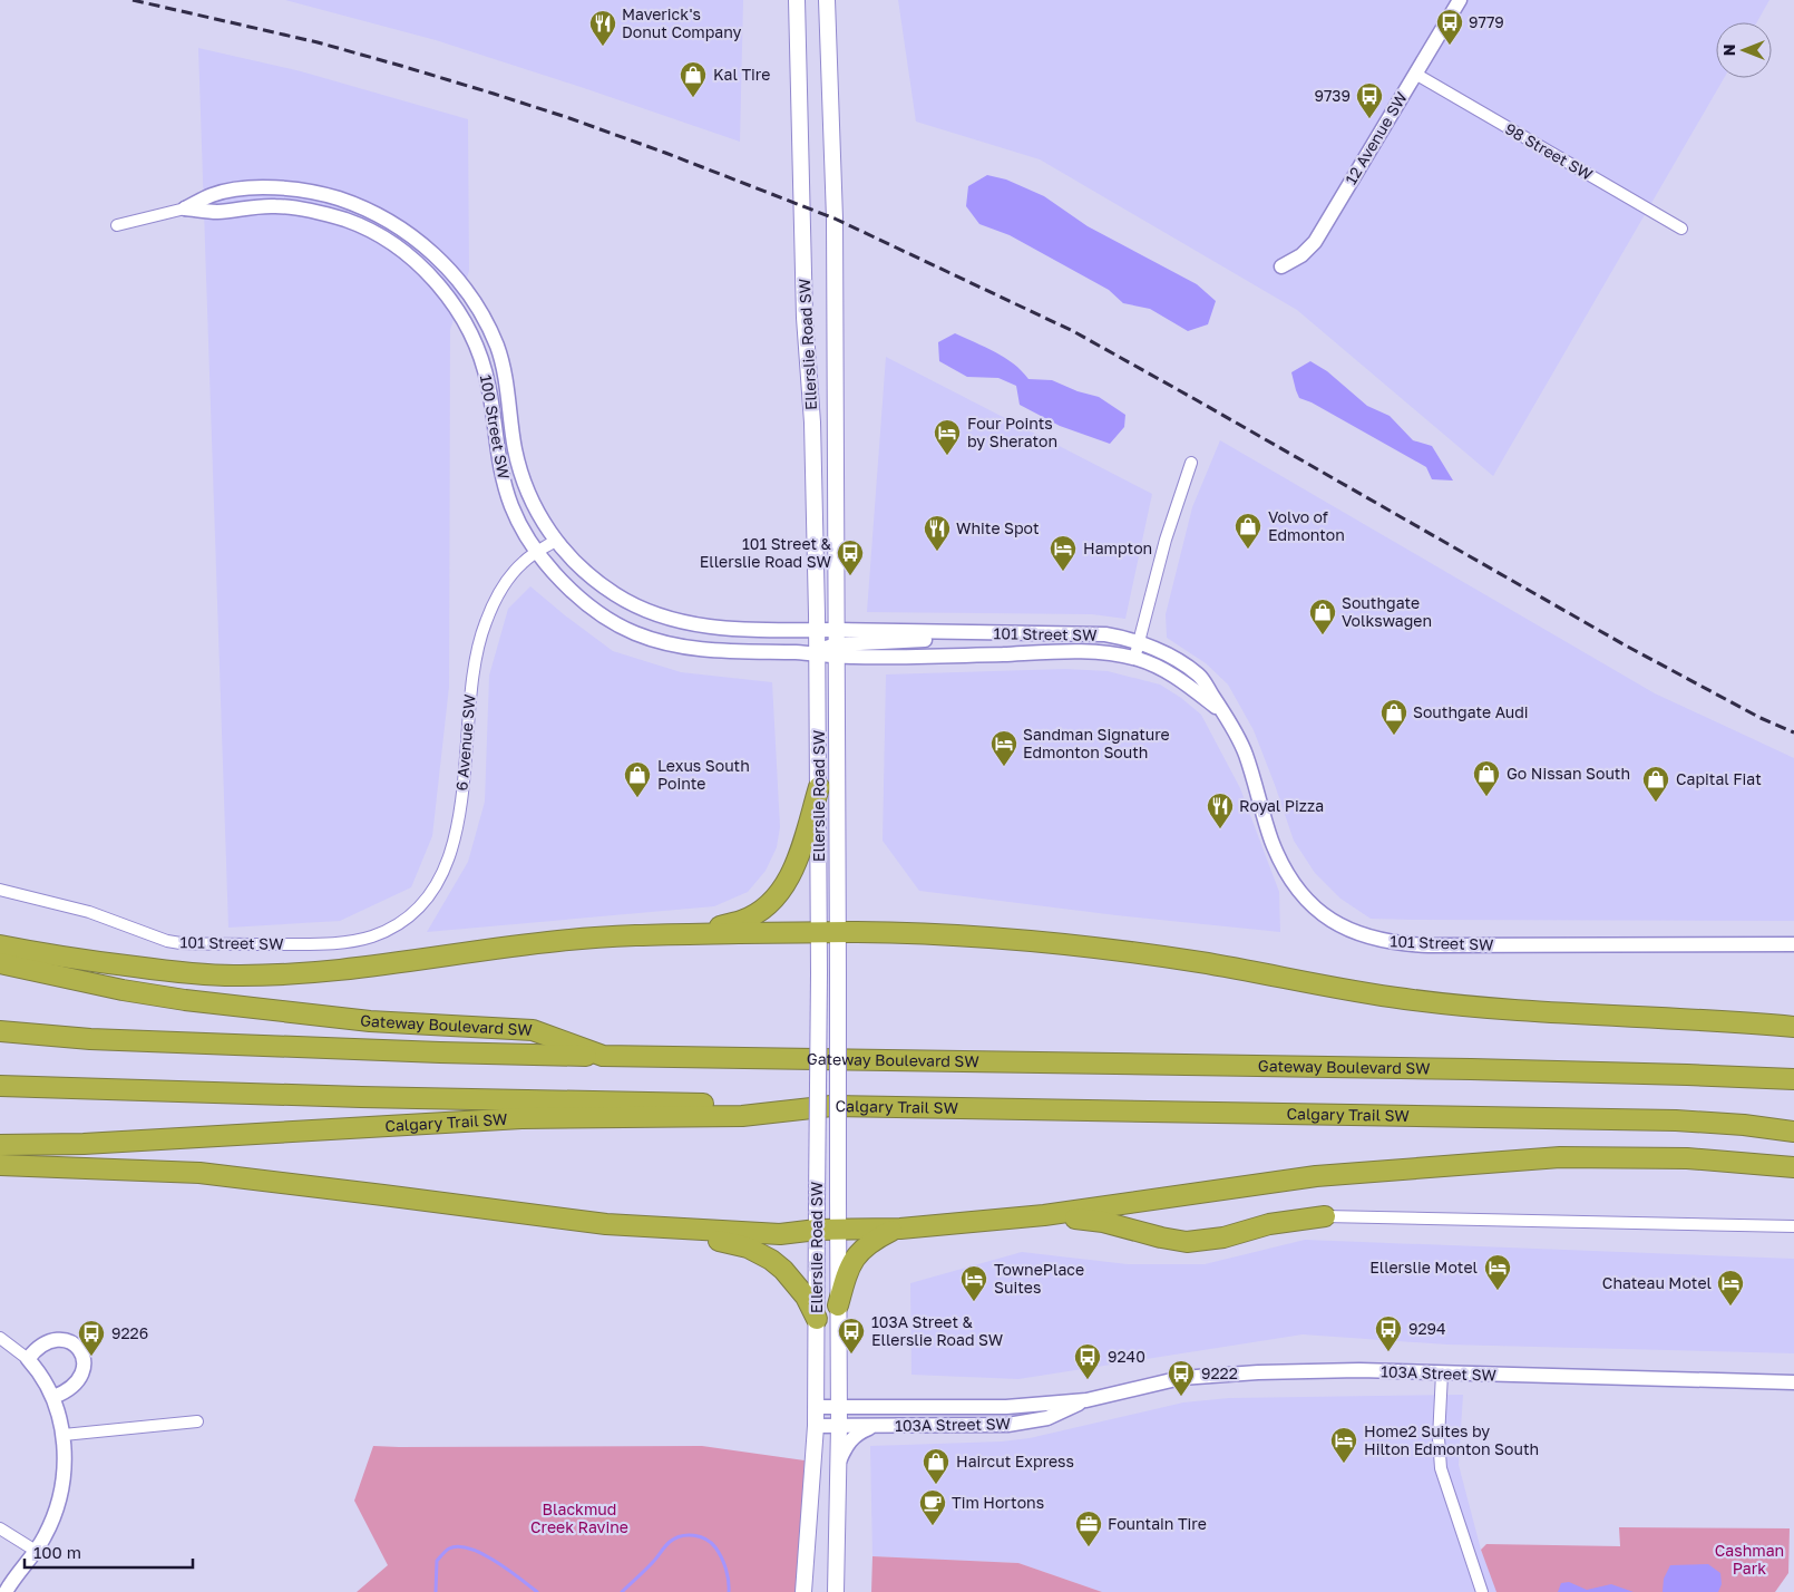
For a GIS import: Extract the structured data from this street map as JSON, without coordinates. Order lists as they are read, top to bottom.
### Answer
{
  "streets": {
    "highway": ["Gateway Boulevard SW", "Calgary Trail SW"],
    "main road": ["Ellerslie Road SW"],
    "street": [
      "12 Avenue SW",
      "98 Street SW",
      "100 Street SW",
      "101 Street SW",
      "6 Avenue SW",
      "103A Street SW"
    ]
  },
  "crossings": [
    ["12 Avenue SW", "98 Street SW"],
    ["Ellerslie Road SW", "100 Street SW"],
    ["Ellerslie Road SW", "101 Street SW"],
    ["Ellerslie Road SW", "103A Street SW"],
    ["100 Street SW", "101 Street SW"],
    ["100 Street SW", "6 Avenue SW"],
    ["101 Street SW", "6 Avenue SW"]
  ],
  "parks": ["Blackmud Creek Ravine", "Cashman Park"],
  "places": {
    "bus stop": [
      "9779",
      "9739",
      "101 Street & Ellerslie Road SW",
      "9294",
      "103A Street & Ellerslie Road SW",
      "9226",
      "9240",
      "9222"
    ],
    "restaurant": ["Maverick's Donut Company", "White Spot", "Royal Pizza"],
    "shop": [
      "Kal Tire",
      "Volvo of Edmonton",
      "Southgate Volkswagen",
      "Southgate Audi",
      "Go Nissan South",
      "Lexus South Pointe",
      "Capital Fiat",
      "Haircut Express"
    ],
    "hotel": [
      "Four Points by Sheraton",
      "Hampton",
      "Sandman Signature Edmonton South",
      "Ellerslie Motel",
      "TownePlace Suites",
      "Chateau Motel",
      "Home2 Suites by Hilton Edmonton South"
    ],
    "cafe": ["Tim Hortons"],
    "office": ["Fountain Tire"]
  },
  "scale_bar": "100 m",
  "north": "left"
}
